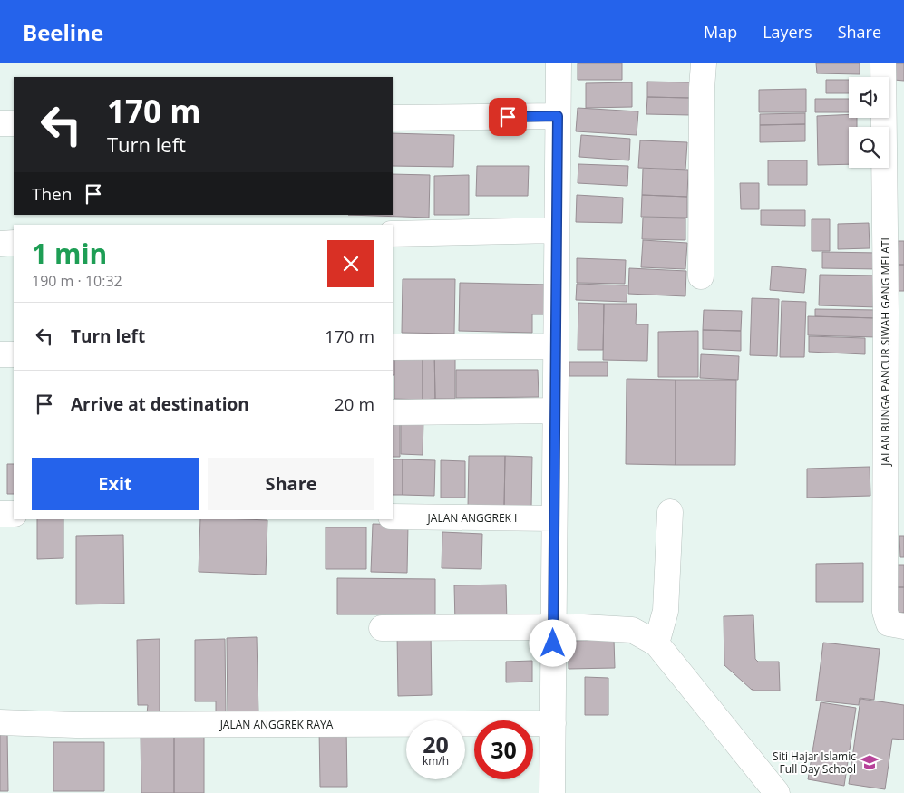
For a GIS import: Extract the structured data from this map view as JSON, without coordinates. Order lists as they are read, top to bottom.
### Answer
{
  "streets": {
    "street": ["JALAN BUNGA PANCUR SIWAH GANG MELATI", "JALAN ANGGREK I", "JALAN ANGGREK RAYA"]
  },
  "places": {
    "school or university": ["Siti Hajar Islamic Full Day School"]
  },
  "page": {
    "header": "Beeline",
    "nav": ["Map", "Layers", "Share"],
    "turn": ["170 m", "Turn left"],
    "then": "Then",
    "heading": ["1 min", "190 m · 10:32"],
    "list": [
      {
        "name": "Turn left",
        "value": "170 m"
      },
      {
        "name": "Arrive at destination",
        "value": "20 m"
      }
    ],
    "buttons": ["Exit", "Share"],
    "speed": "20 km/h",
    "limit": "30"
  }
}
